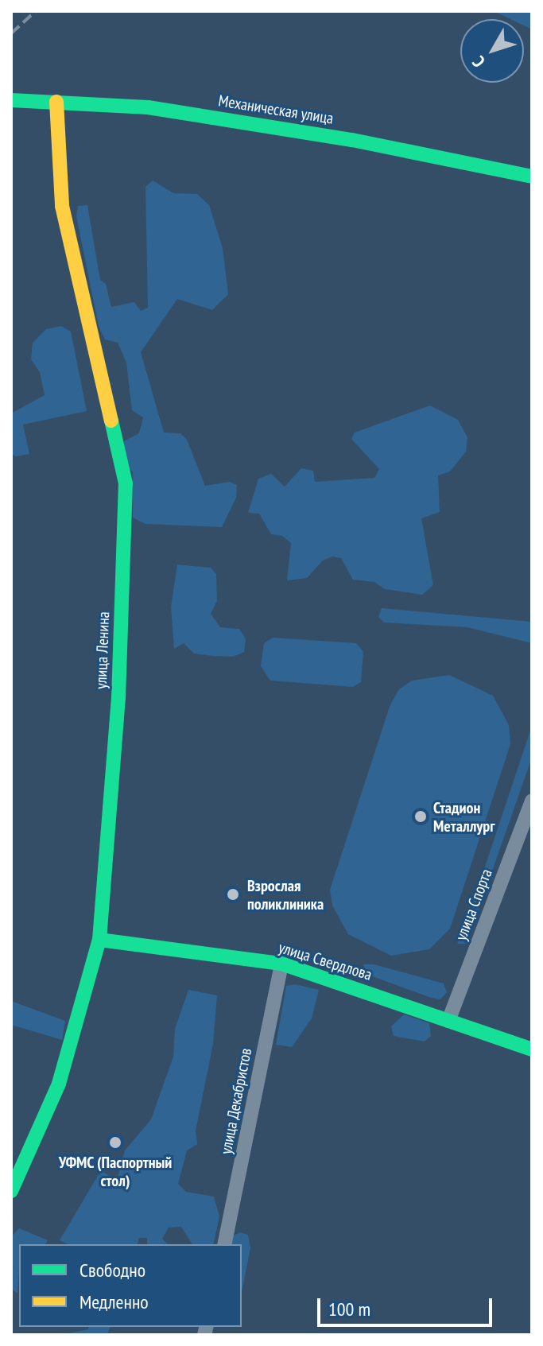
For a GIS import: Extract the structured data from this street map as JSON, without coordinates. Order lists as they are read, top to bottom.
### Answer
{
  "streets": {
    "main road": ["Механическая улица", "улица Ленина", "улица Свердлова"],
    "street": ["улица Спорта", "улица Декабристов"]
  },
  "crossings": [
    ["Механическая улица", "улица Ленина"],
    ["улица Ленина", "улица Свердлова"],
    ["улица Спорта", "улица Свердлова"],
    ["улица Свердлова", "улица Декабристов"]
  ],
  "places": ["Стадион Металлург", "Взрослая поликлиника", "УФМС (Паспортный стол)"],
  "legend": ["Свободно", "Медленно"],
  "scale_bar": "100 m",
  "north": "bottom left"
}
